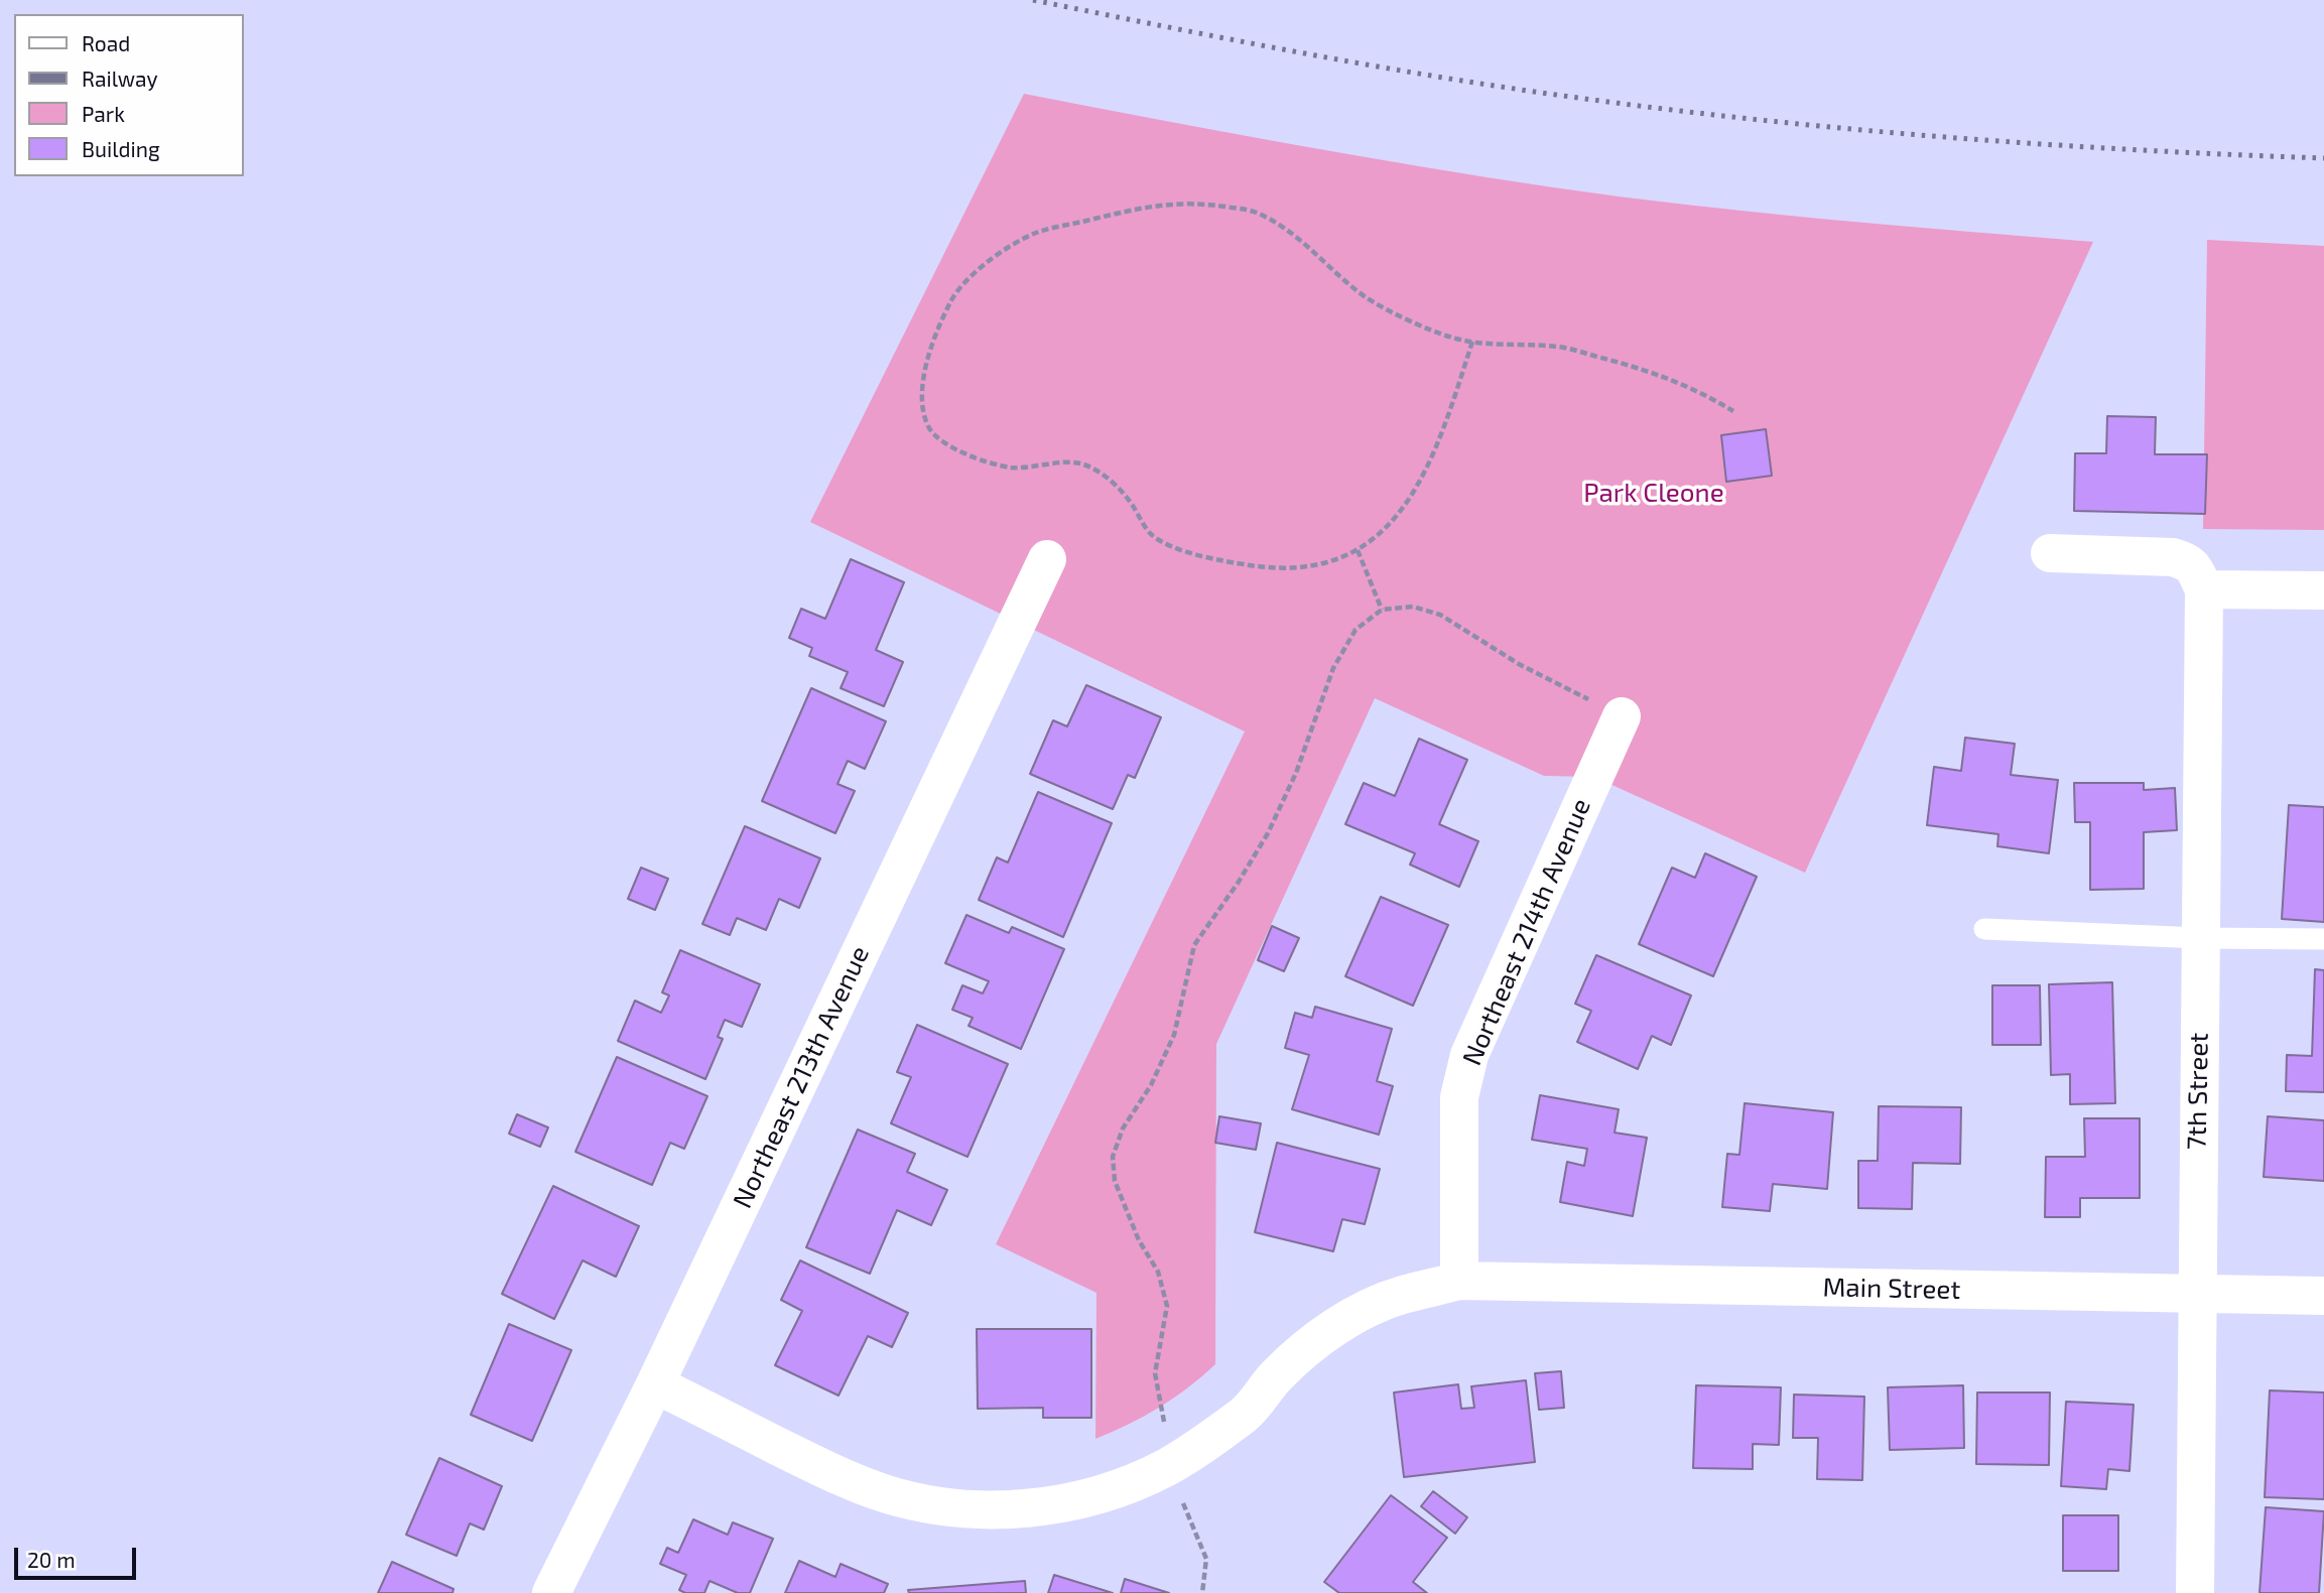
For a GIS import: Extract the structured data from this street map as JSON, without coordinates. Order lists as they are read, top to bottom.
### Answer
{
  "streets": {
    "street": [
      "Northeast 214th Avenue",
      "Northeast 213th Avenue",
      "7th Street",
      "Main Street"
    ]
  },
  "crossings": [
    ["Northeast 214th Avenue", "Main Street"],
    ["Northeast 213th Avenue", "Main Street"],
    ["7th Street", "Main Street"]
  ],
  "parks": ["Park Cleone"],
  "legend": [
    "Road",
    "Railway",
    "Park",
    "Building"
  ],
  "scale_bar": "20 m"
}
